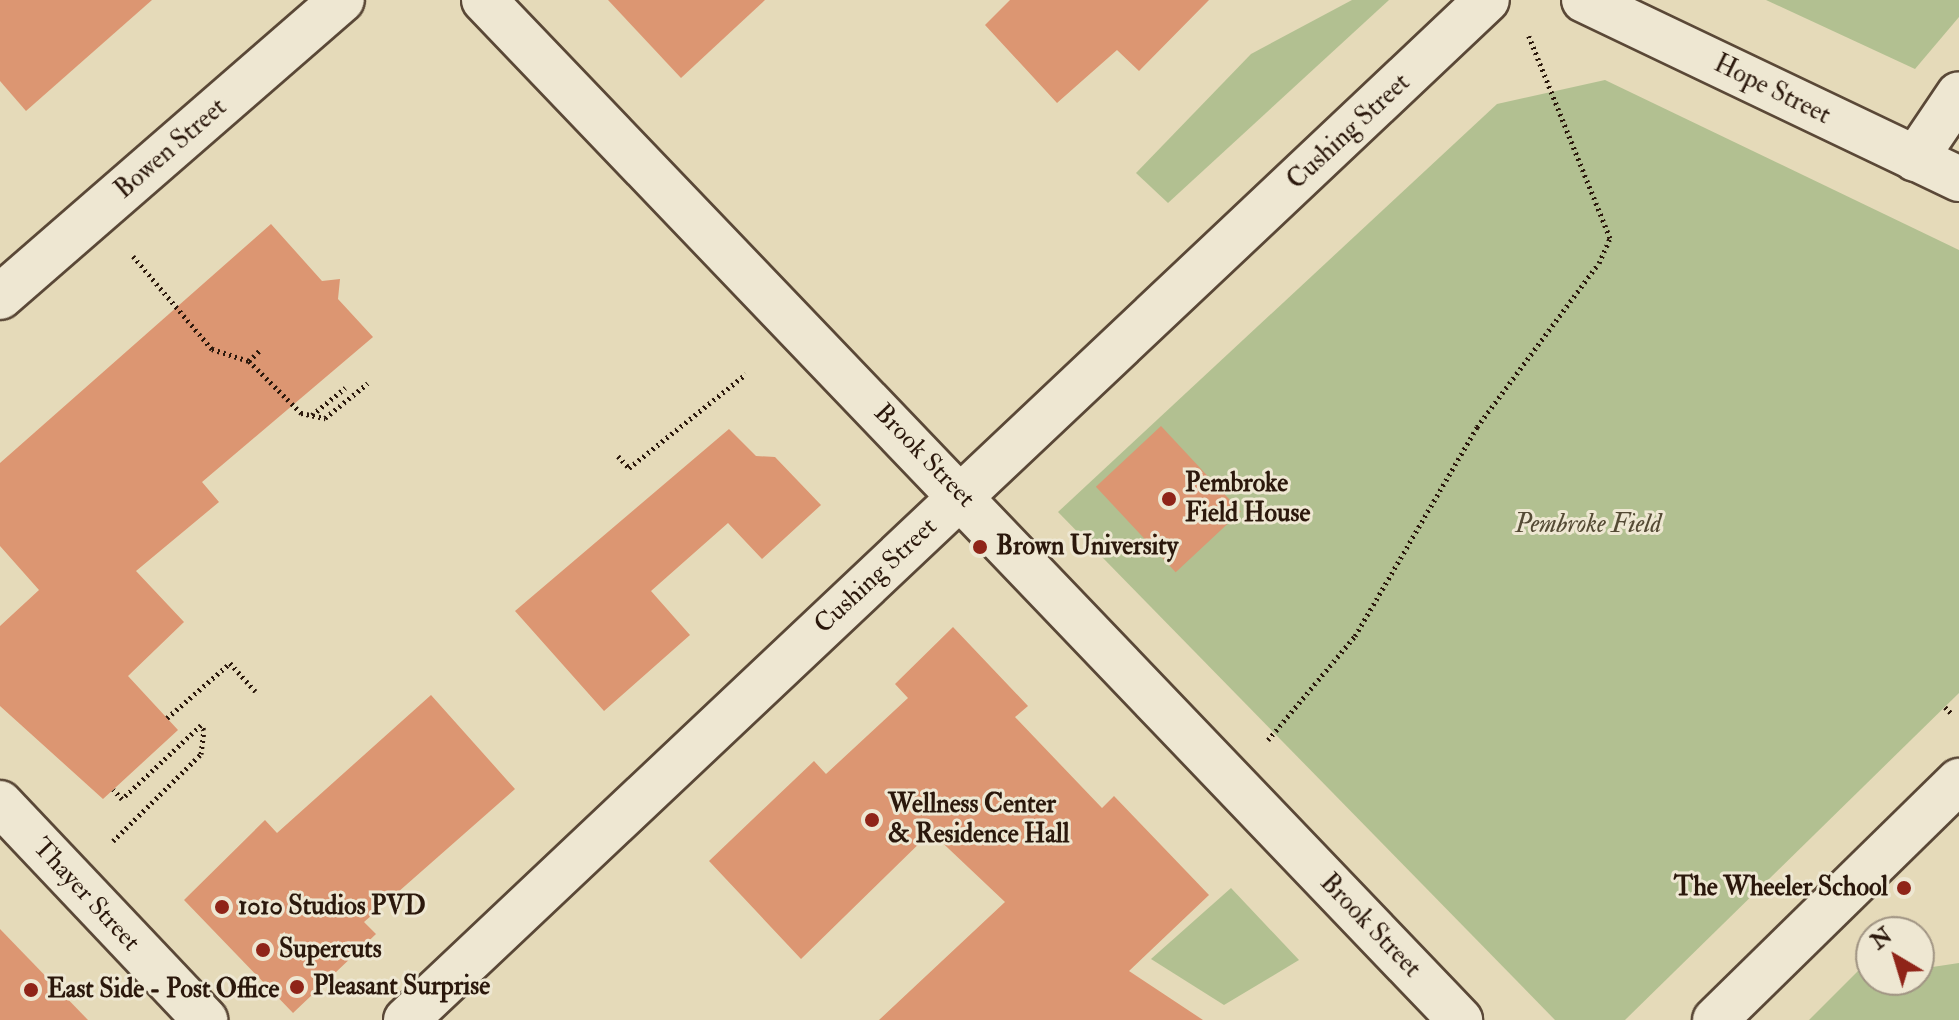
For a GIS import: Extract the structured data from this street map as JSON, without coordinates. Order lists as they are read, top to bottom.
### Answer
{
  "streets": {
    "street": [
      "Hope Street",
      "Cushing Street",
      "Bowen Street",
      "Brook Street",
      "Thayer Street"
    ]
  },
  "crossings": [
    ["Cushing Street", "Brook Street"]
  ],
  "parks": ["Pembroke Field"],
  "places": [
    "Pembroke Field House",
    "Brown University",
    "Wellness Center & Residence Hall",
    "The Wheeler School",
    "1010 Studios PVD",
    "Supercuts",
    "Pleasant Surprise",
    "East Side - Post Office"
  ],
  "north": "top left"
}
